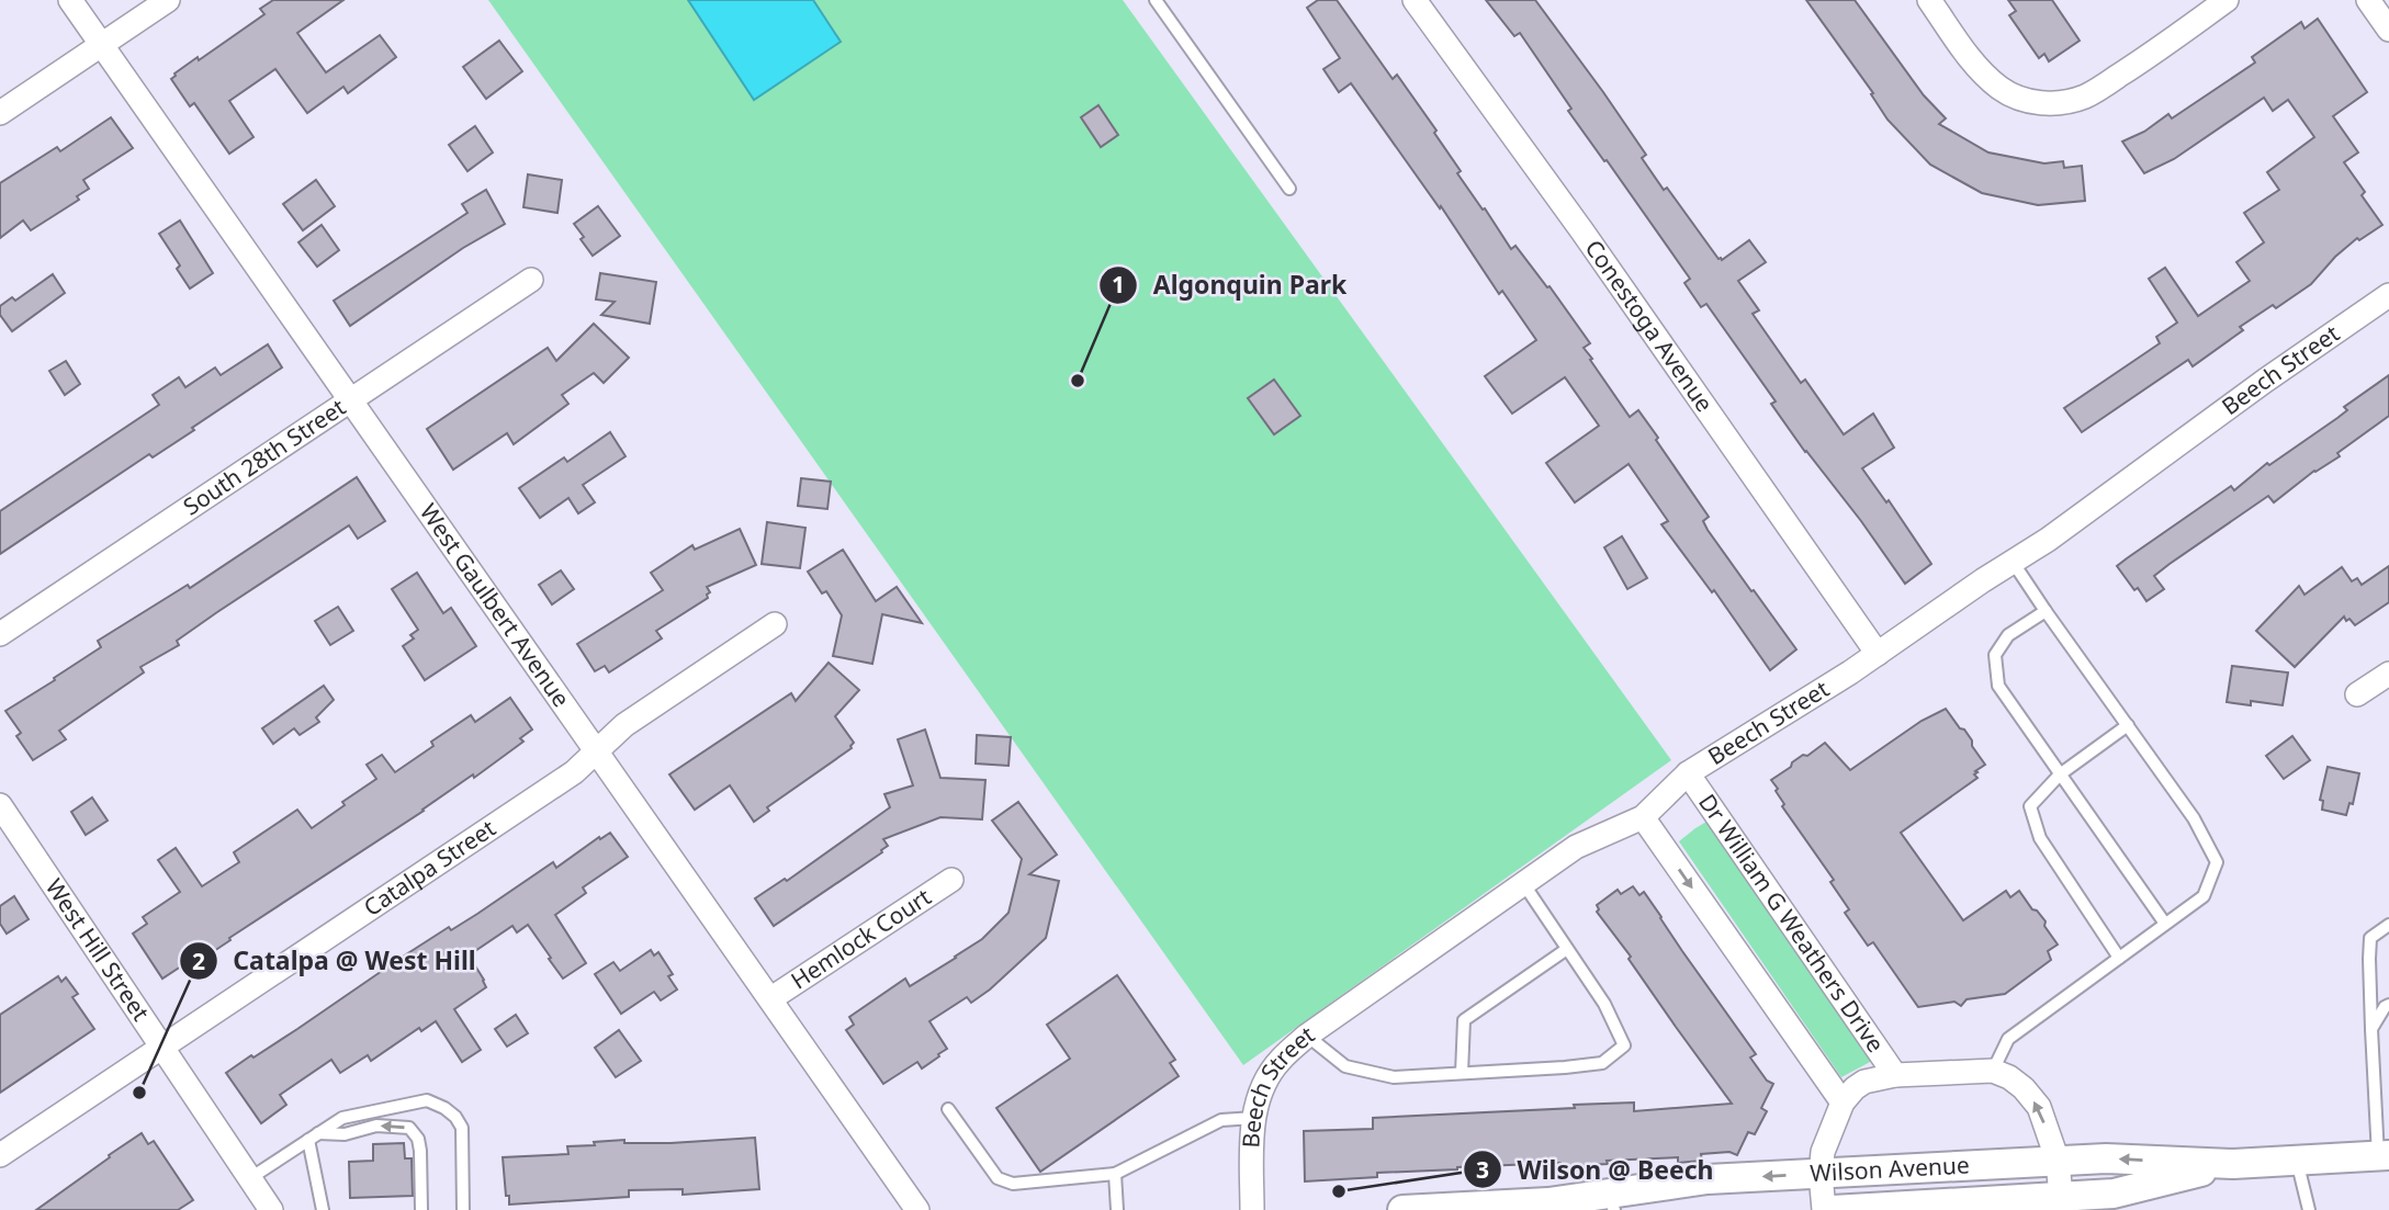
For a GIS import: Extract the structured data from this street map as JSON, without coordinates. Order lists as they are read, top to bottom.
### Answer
{
  "streets": {
    "street": [
      "Conestoga Avenue",
      "Beech Street",
      "South 28th Street",
      "West Gaulbert Avenue",
      "Catalpa Street",
      "Dr William G Weathers Drive",
      "Hemlock Court",
      "West Hill Street",
      "Wilson Avenue"
    ]
  },
  "crossings": [
    ["Conestoga Avenue", "Beech Street"],
    ["Beech Street", "Dr William G Weathers Drive"],
    ["South 28th Street", "West Gaulbert Avenue"],
    ["West Gaulbert Avenue", "Catalpa Street"],
    ["West Gaulbert Avenue", "Hemlock Court"],
    ["Catalpa Street", "West Hill Street"]
  ],
  "places": ["Algonquin Park", "Catalpa @ West Hill", "Wilson @ Beech"]
}
